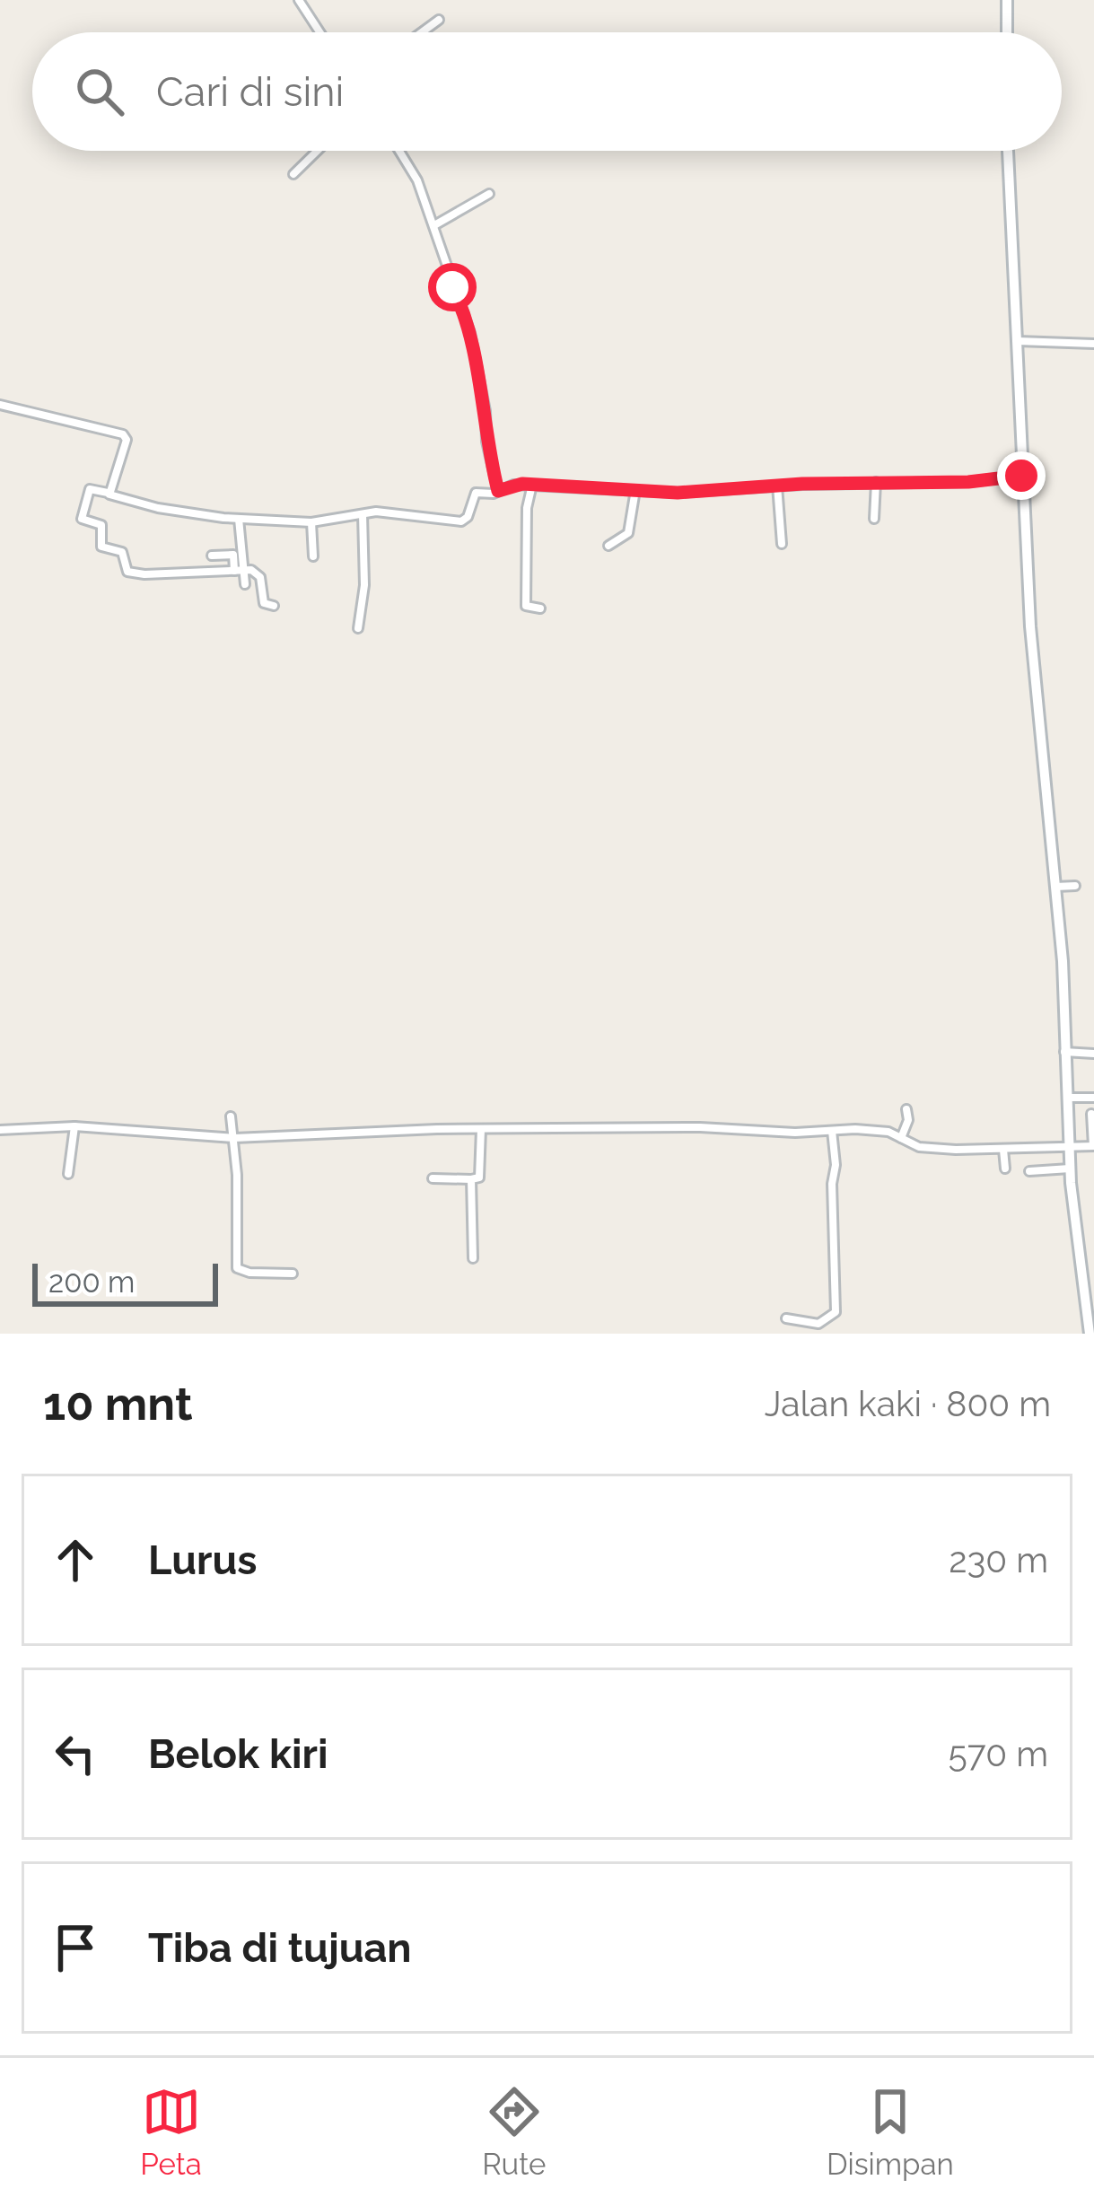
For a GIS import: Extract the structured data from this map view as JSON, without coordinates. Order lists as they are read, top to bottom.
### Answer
{
  "scale_bar": "200 m",
  "page": {
    "search": "Cari di sini",
    "scale": "200 m",
    "heading": ["10 mnt", "Jalan kaki · 800 m"],
    "list": [
      ["Lurus", "230 m"],
      ["Belok kiri", "570 m"],
      "Tiba di tujuan"
    ],
    "nav": ["Peta", "Rute", "Disimpan"]
  }
}
